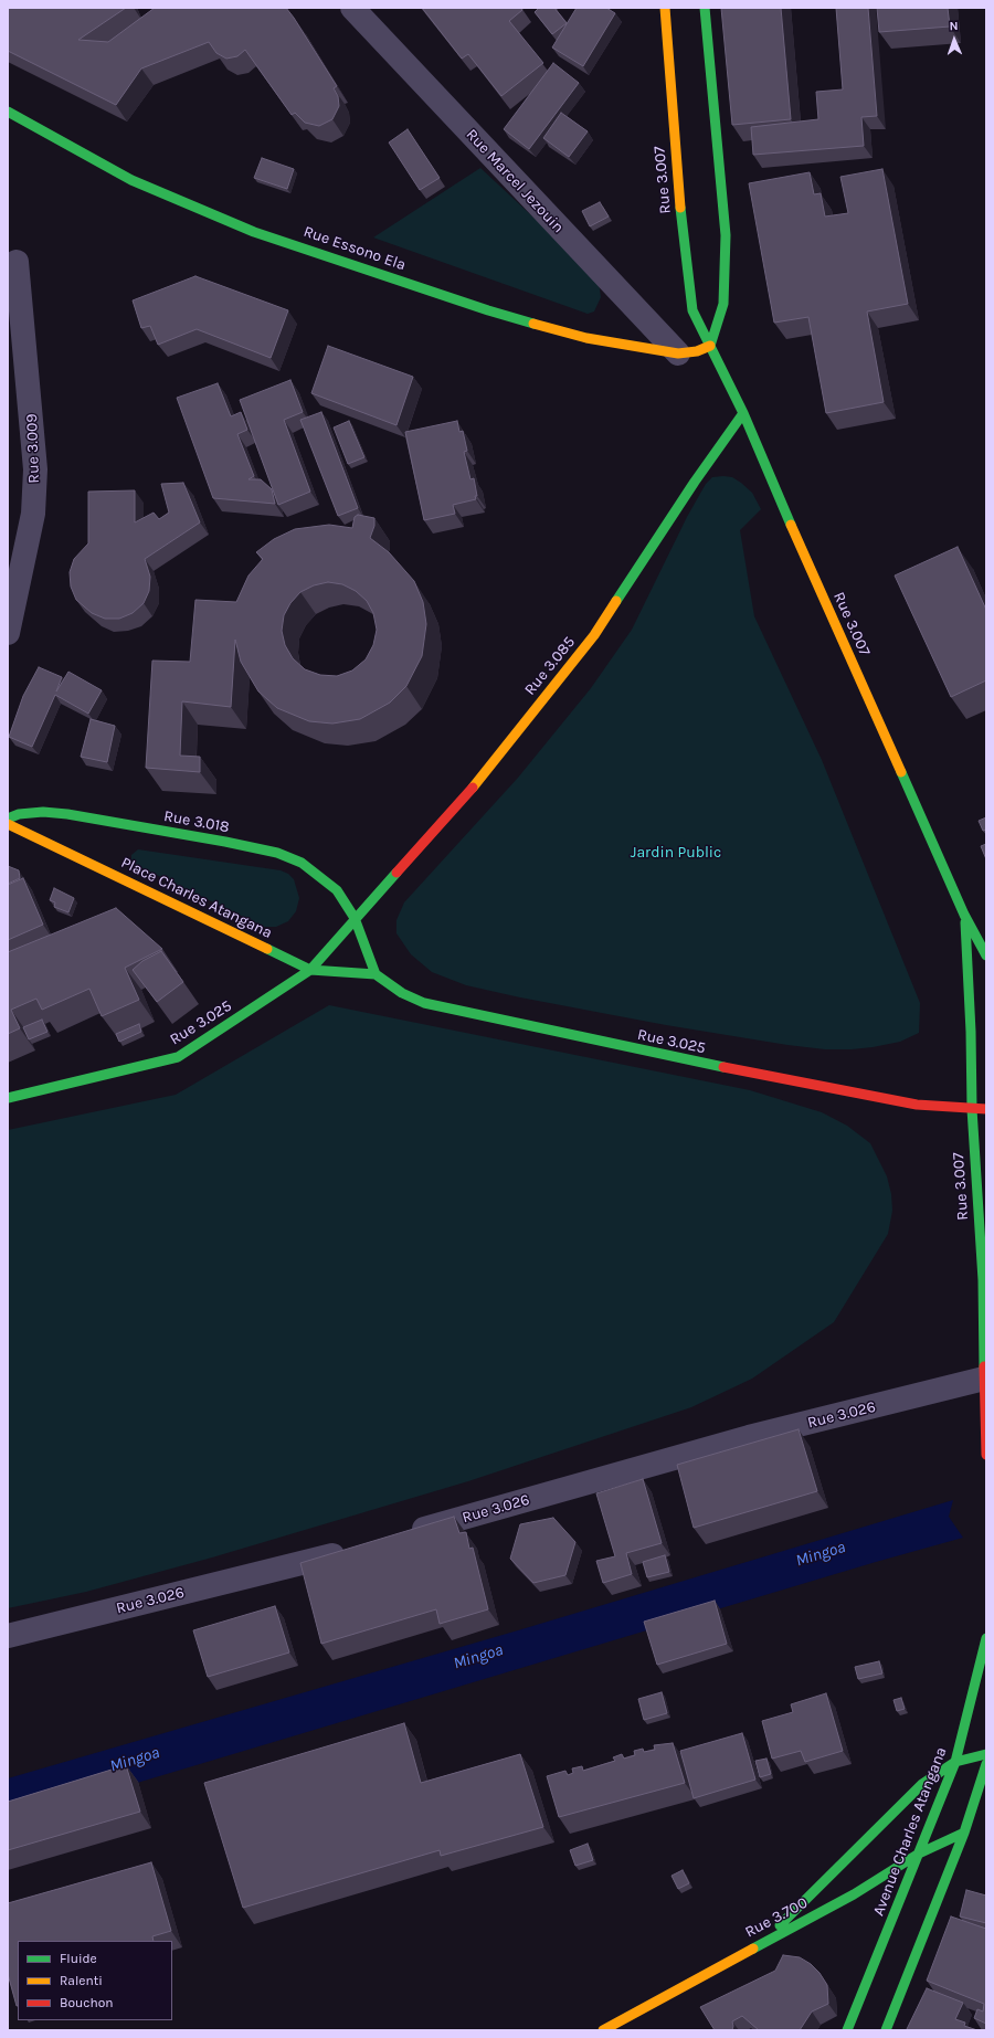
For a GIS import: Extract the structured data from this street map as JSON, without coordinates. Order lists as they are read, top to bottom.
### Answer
{
  "streets": {
    "main road": [
      "Rue 3.007",
      "Rue Essono Ela",
      "Rue 3.085",
      "Rue 3.018",
      "Place Charles Atangana",
      "Rue 3.025",
      "Avenue Charles Atangana",
      "Rue 3.700"
    ],
    "street": ["Rue Marcel Jezouin", "Rue 3.009", "Rue 3.026"]
  },
  "crossings": [
    ["Rue 3.007", "Rue Essono Ela"],
    ["Rue 3.007", "Rue 3.085"],
    ["Rue 3.007", "Rue 3.025"],
    ["Rue 3.007", "Rue 3.026"],
    ["Rue Marcel Jezouin", "Rue Essono Ela"],
    ["Rue 3.085", "Rue 3.018"],
    ["Place Charles Atangana", "Rue 3.025"],
    ["Avenue Charles Atangana", "Rue 3.700"]
  ],
  "water": ["Mingoa"],
  "parks": ["Jardin Public"],
  "legend": ["Fluide", "Ralenti", "Bouchon"],
  "north": "top"
}
